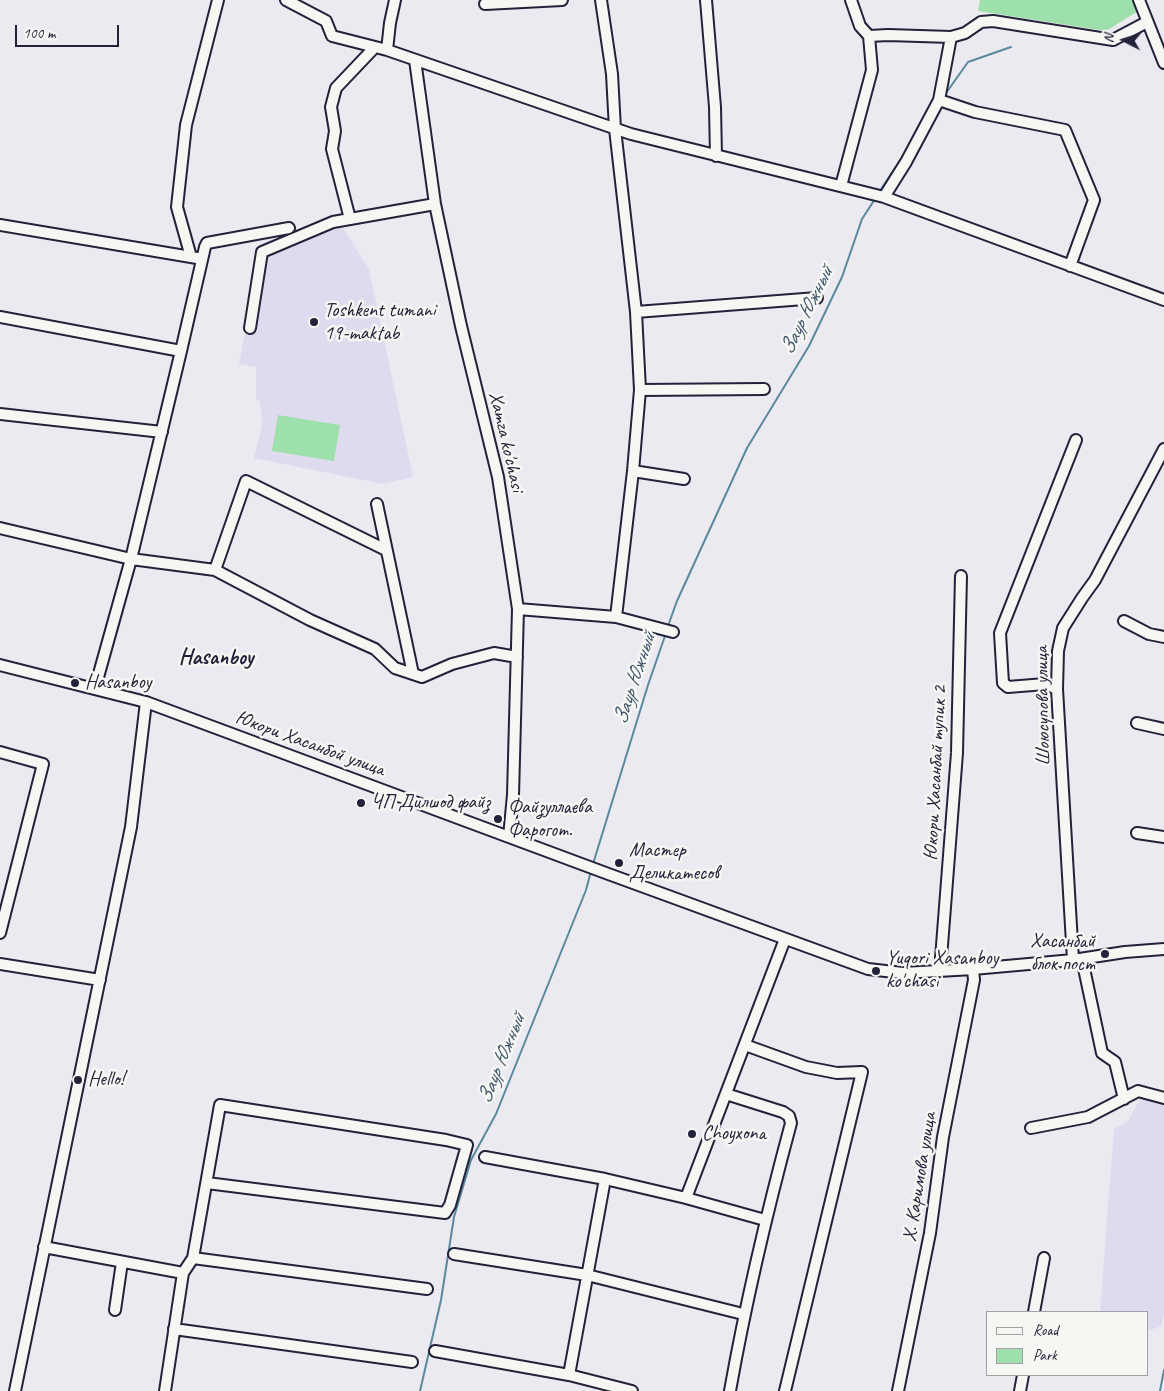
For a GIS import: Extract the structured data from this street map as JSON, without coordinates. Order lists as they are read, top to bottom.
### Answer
{
  "streets": {
    "street": [
      "Xamza ko'chasi",
      "Шоюсупова улица",
      "Юкори Хасанбой улица",
      "Юкори Хасанбай тупик 2",
      "Х. Каримова улица"
    ]
  },
  "crossings": [
    ["Xamza ko'chasi", "Юкори Хасанбой улица"],
    ["Шоюсупова улица", "Юкори Хасанбой улица"],
    ["Юкори Хасанбой улица", "Юкори Хасанбай тупик 2"],
    ["Юкори Хасанбой улица", "Х. Каримова улица"]
  ],
  "districts": ["Hasanboy"],
  "water": ["Заур Южный"],
  "places": [
    "Toshkent tumani 19-maktab",
    "Hasanboy",
    "ЧП Дилшод файз",
    "Файзуллаева Фарогот.",
    "Мастер Деликатесов",
    "Хасанбай блок пост",
    "Yuqori Xasanboy ko'chasi",
    "Hello!",
    "Choyxona"
  ],
  "legend": ["Road", "Park"],
  "scale_bar": "100 m",
  "north": "left"
}
